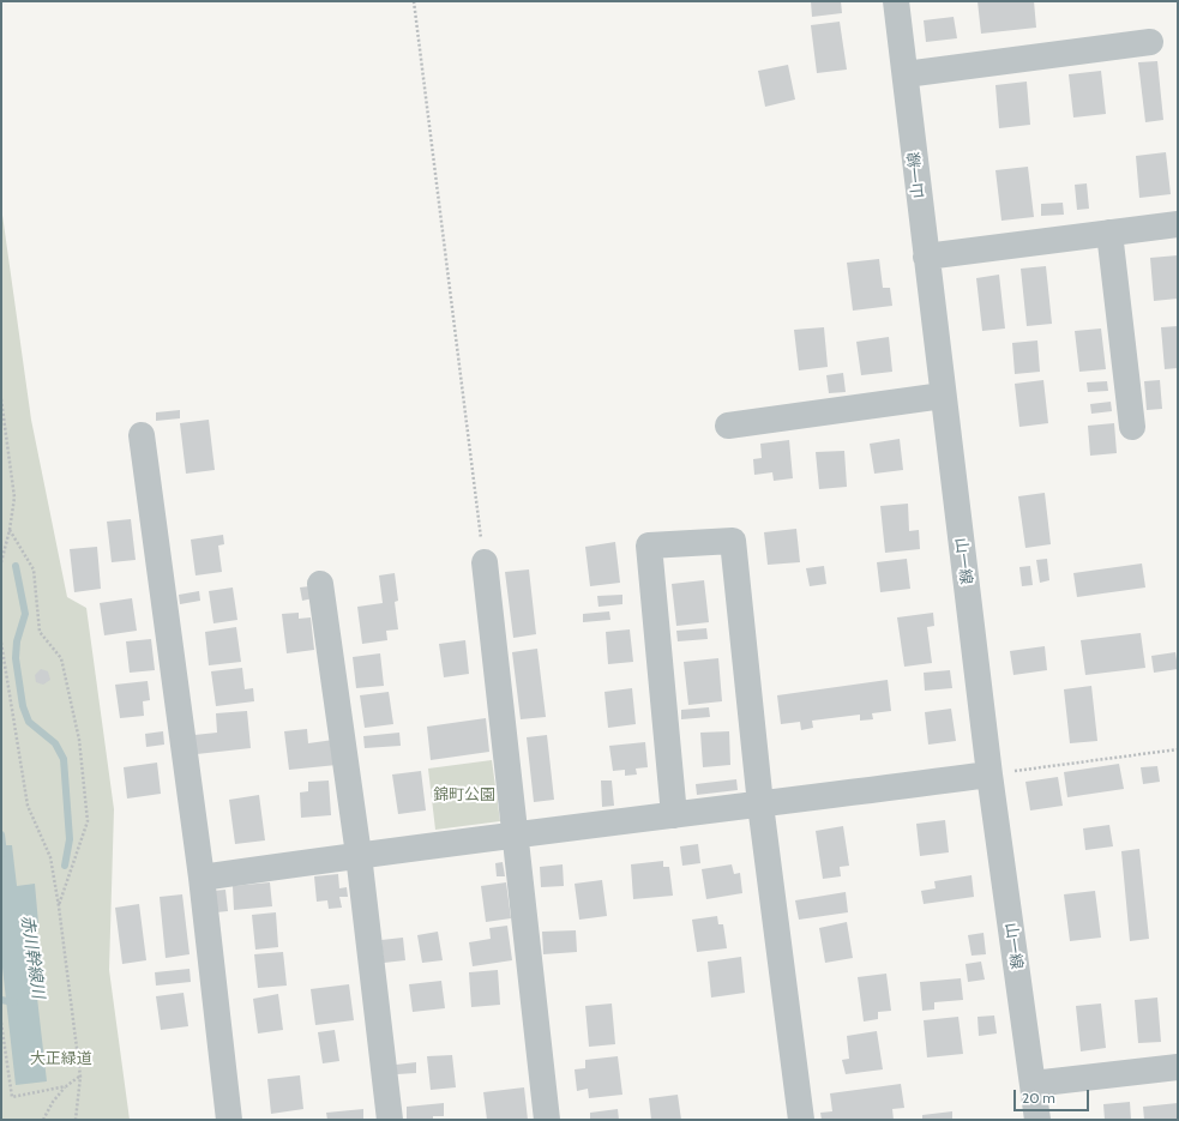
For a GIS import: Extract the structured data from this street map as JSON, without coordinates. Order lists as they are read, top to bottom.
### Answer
{
  "streets": {
    "street": ["山一線"]
  },
  "water": ["赤川幹線川"],
  "parks": ["錦町公園", "大正緑道"],
  "scale_bar": "20 m"
}
